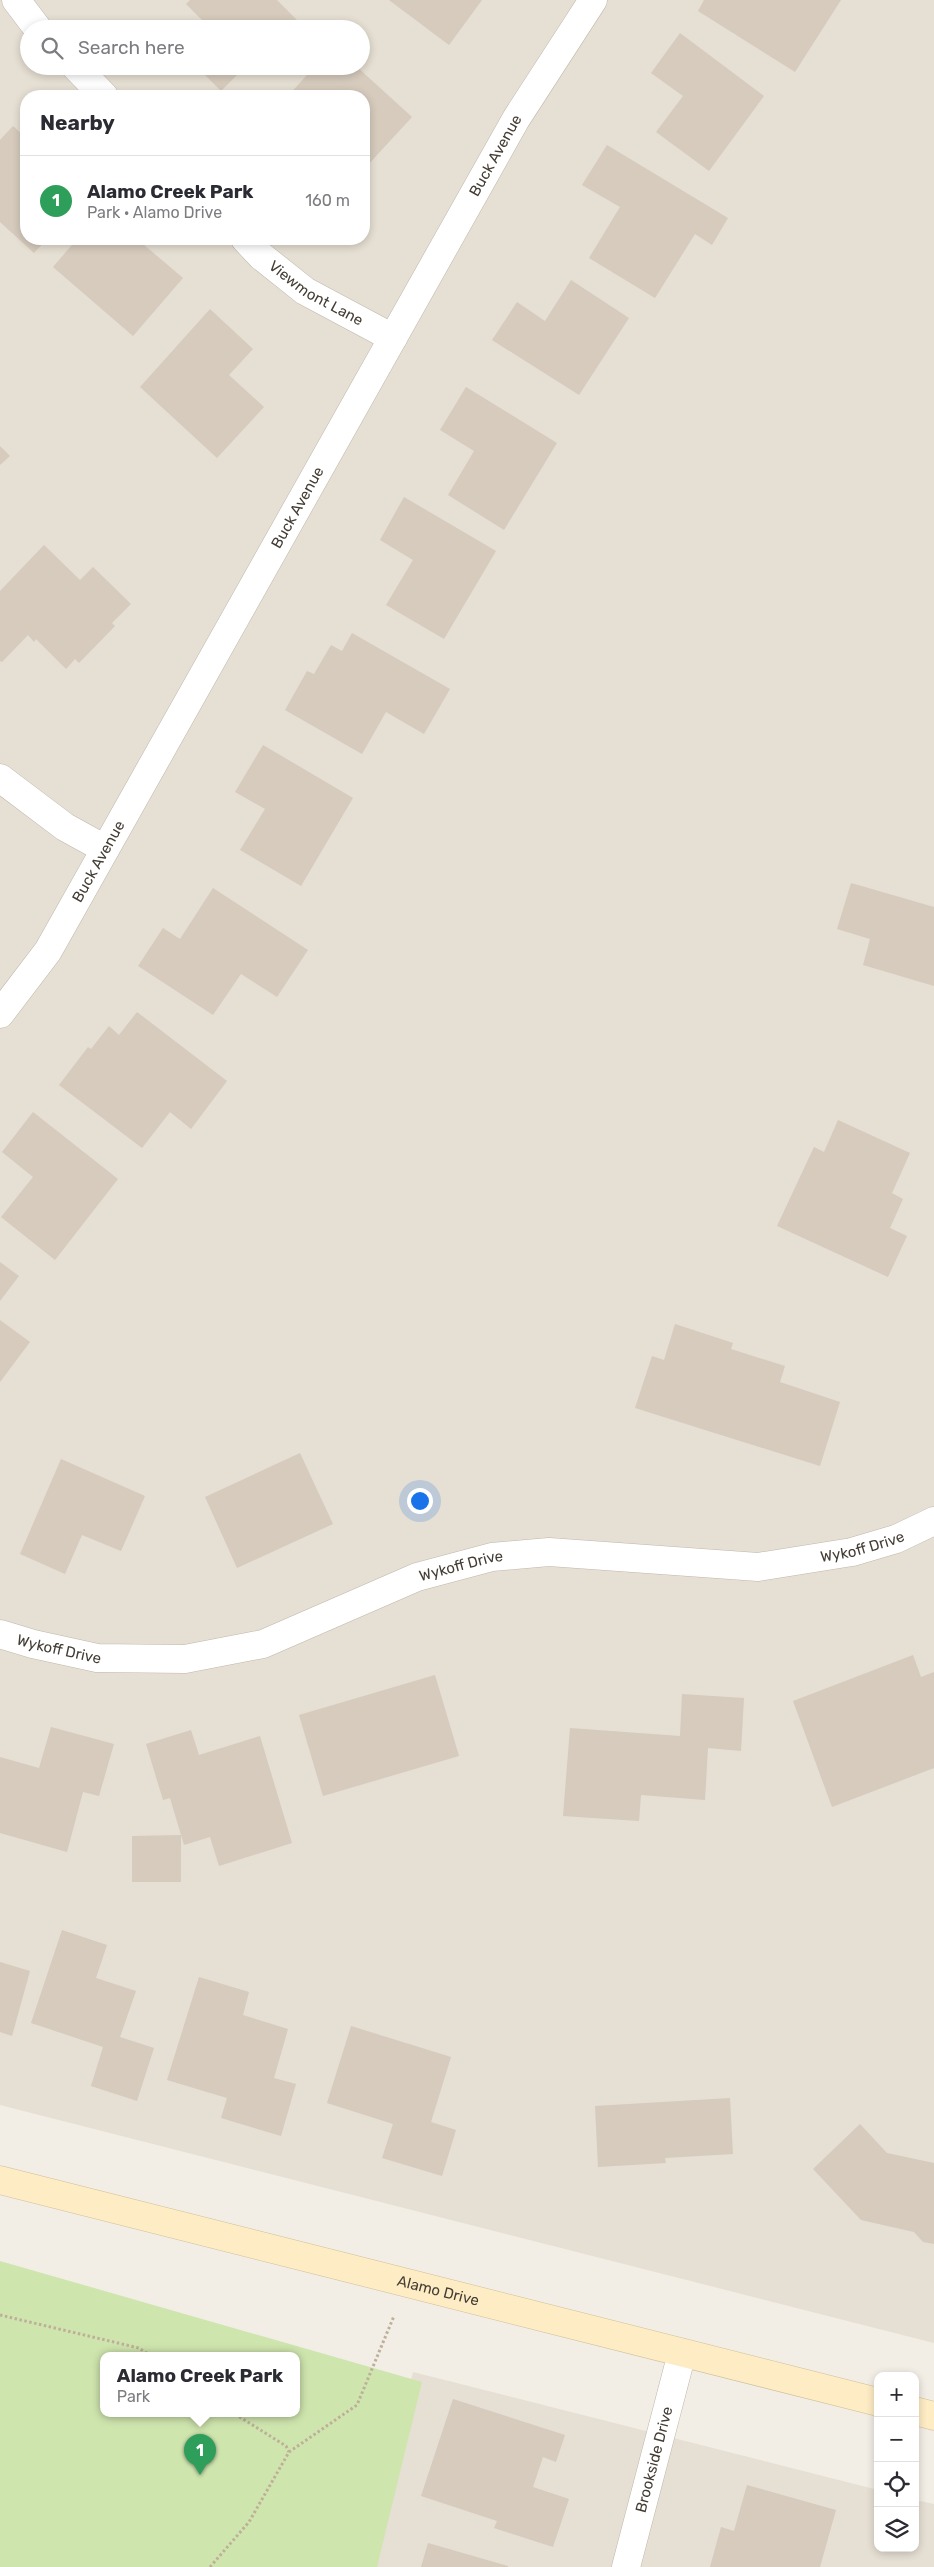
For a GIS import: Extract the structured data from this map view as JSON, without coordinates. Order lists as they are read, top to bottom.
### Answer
{
  "streets": {
    "main road": ["Alamo Drive"],
    "street": [
      "Buck Avenue",
      "Viewmont Lane",
      "Wykoff Drive",
      "Brookside Drive"
    ]
  },
  "crossings": [
    ["Buck Avenue", "Viewmont Lane"],
    ["Alamo Drive", "Brookside Drive"]
  ],
  "page": {
    "search": "Search here",
    "heading": "Nearby",
    "list": [
      {
        "mark": "1",
        "name": "Alamo Creek Park",
        "note": "Park · Alamo Drive",
        "value": "160 m"
      }
    ],
    "popup": ["Alamo Creek Park", "Park"],
    "map_buttons": ["+", "−"],
    "pins": "1"
  }
}
